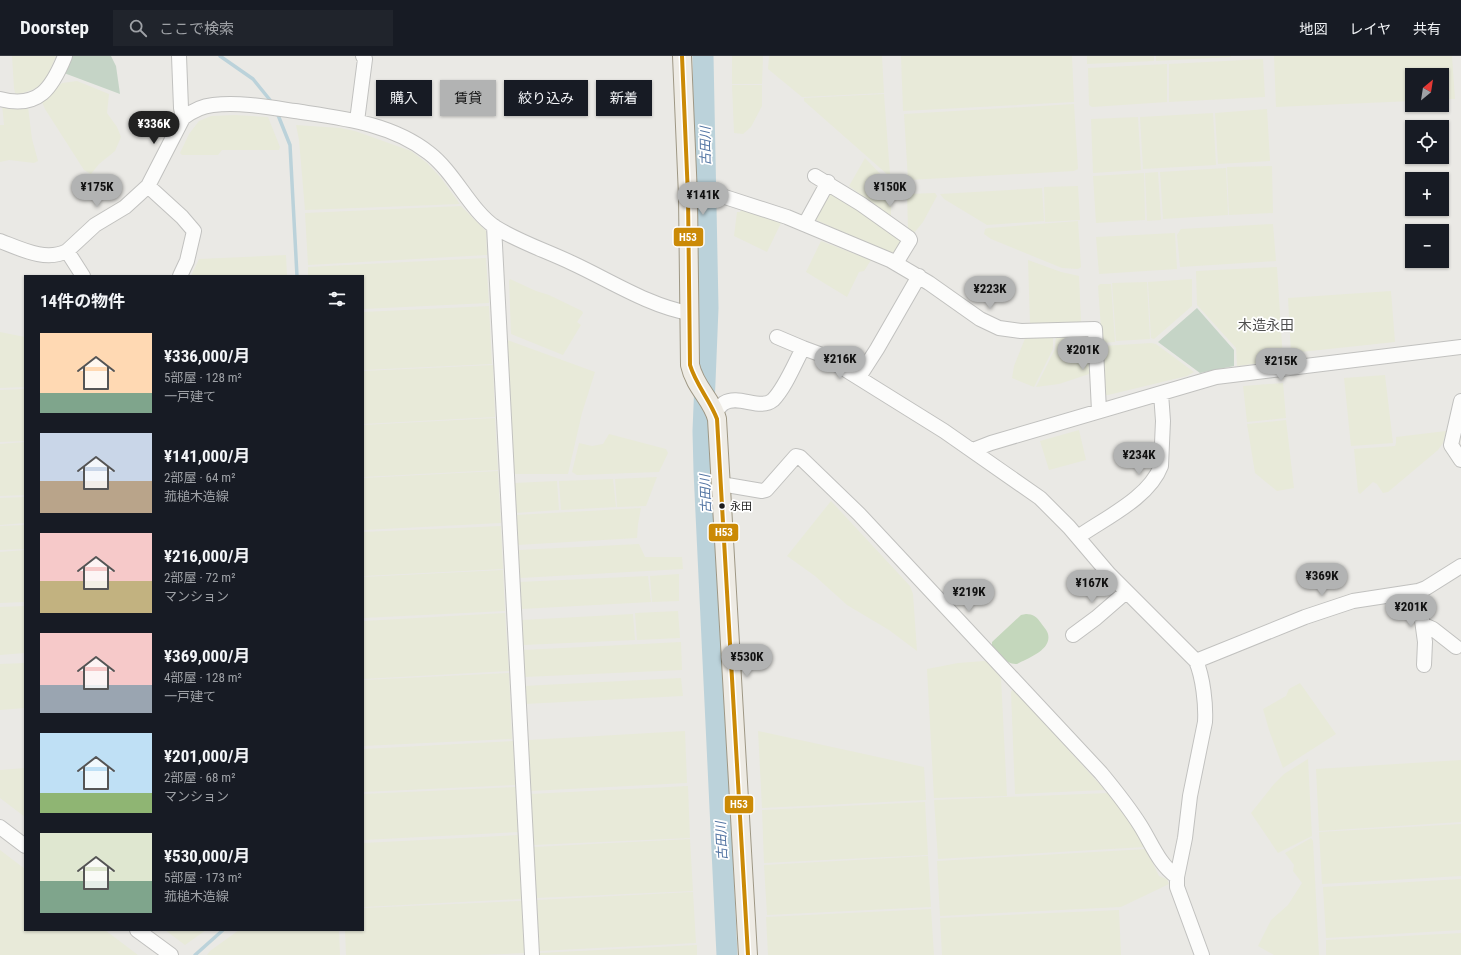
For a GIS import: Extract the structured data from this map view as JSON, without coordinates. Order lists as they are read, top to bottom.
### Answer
{
  "districts": ["木造永田"],
  "water": ["古田川"],
  "places": ["永田"],
  "lines": ["transit line H53"],
  "north": "top right",
  "page": {
    "header": "Doorstep",
    "search": "ここで検索",
    "nav": ["地図", "レイヤ", "共有"],
    "map_buttons": ["+", "−"],
    "chip": [
      "購入",
      "賃貸",
      "絞り込み",
      "新着"
    ],
    "price": [
      "¥336K",
      "¥175K",
      "¥150K",
      "¥141K",
      "¥223K",
      "¥201K",
      "¥216K",
      "¥215K",
      "¥234K",
      "¥369K",
      "¥167K",
      "¥219K",
      "¥201K",
      "¥530K"
    ],
    "heading": "14件の物件",
    "list": [
      {
        "name": "¥336,000/月",
        "note": "5部屋 · 128 m² · 一戸建て"
      },
      {
        "name": "¥141,000/月",
        "note": "2部屋 · 64 m² · 菰槌木造線"
      },
      {
        "name": "¥216,000/月",
        "note": "2部屋 · 72 m² · マンション"
      },
      {
        "name": "¥369,000/月",
        "note": "4部屋 · 128 m² · 一戸建て"
      },
      {
        "name": "¥201,000/月",
        "note": "2部屋 · 68 m² · マンション"
      },
      {
        "name": "¥530,000/月",
        "note": "5部屋 · 173 m² · 菰槌木造線"
      }
    ]
  }
}
